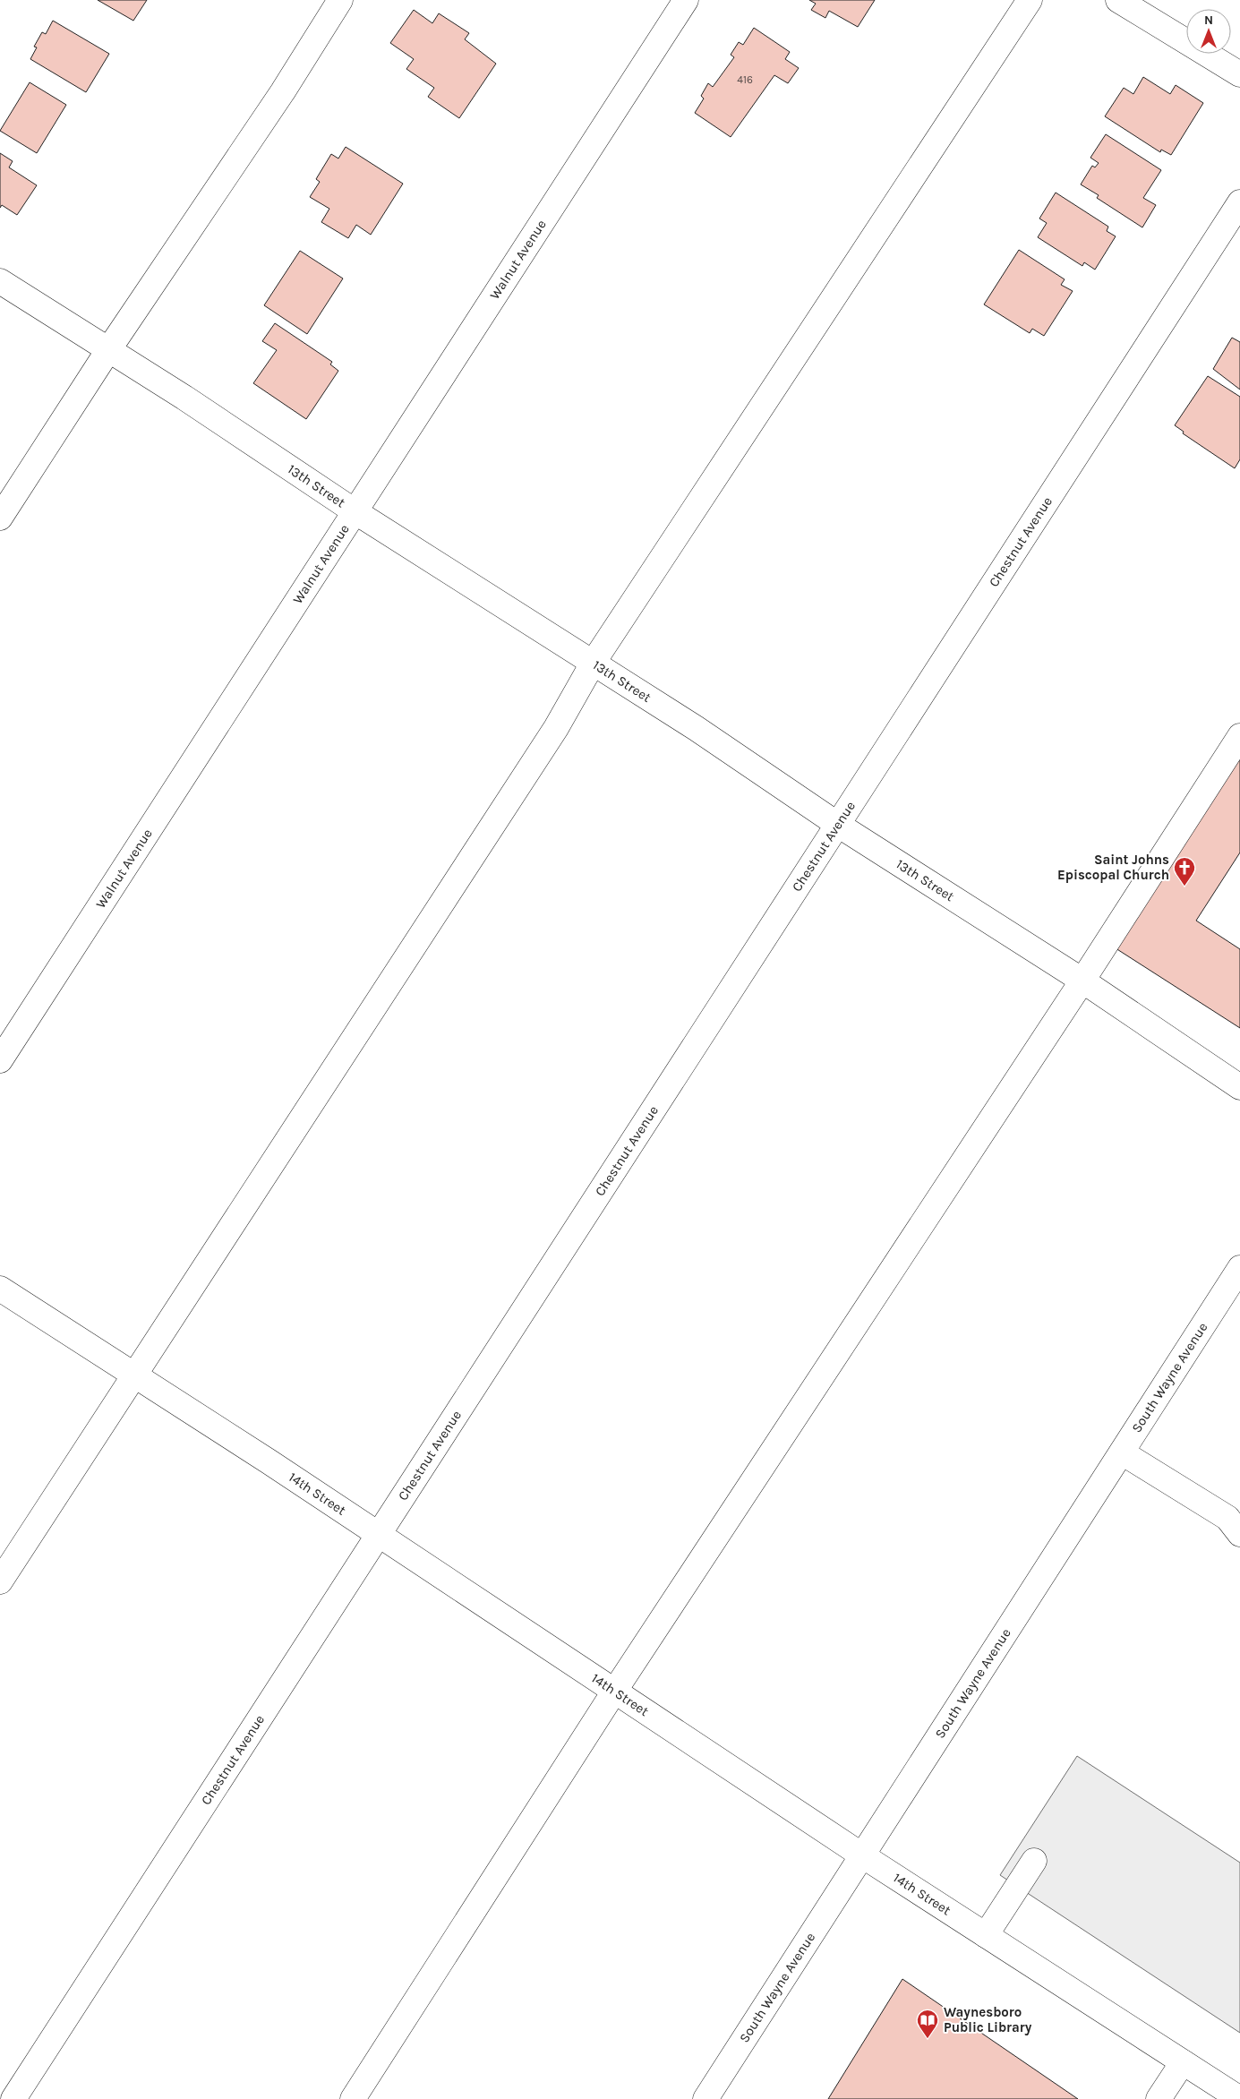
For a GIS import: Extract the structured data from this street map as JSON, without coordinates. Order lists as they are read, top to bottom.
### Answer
{
  "streets": {
    "street": [
      "Walnut Avenue",
      "13th Street",
      "Chestnut Avenue",
      "South Wayne Avenue",
      "14th Street"
    ]
  },
  "crossings": [
    ["Walnut Avenue", "13th Street"],
    ["13th Street", "Chestnut Avenue"],
    ["Chestnut Avenue", "14th Street"],
    ["South Wayne Avenue", "14th Street"]
  ],
  "places": {
    "church": ["Saint Johns Episcopal Church"],
    "library": ["Waynesboro Public Library"]
  },
  "house_numbers": ["416"],
  "north": "top"
}
